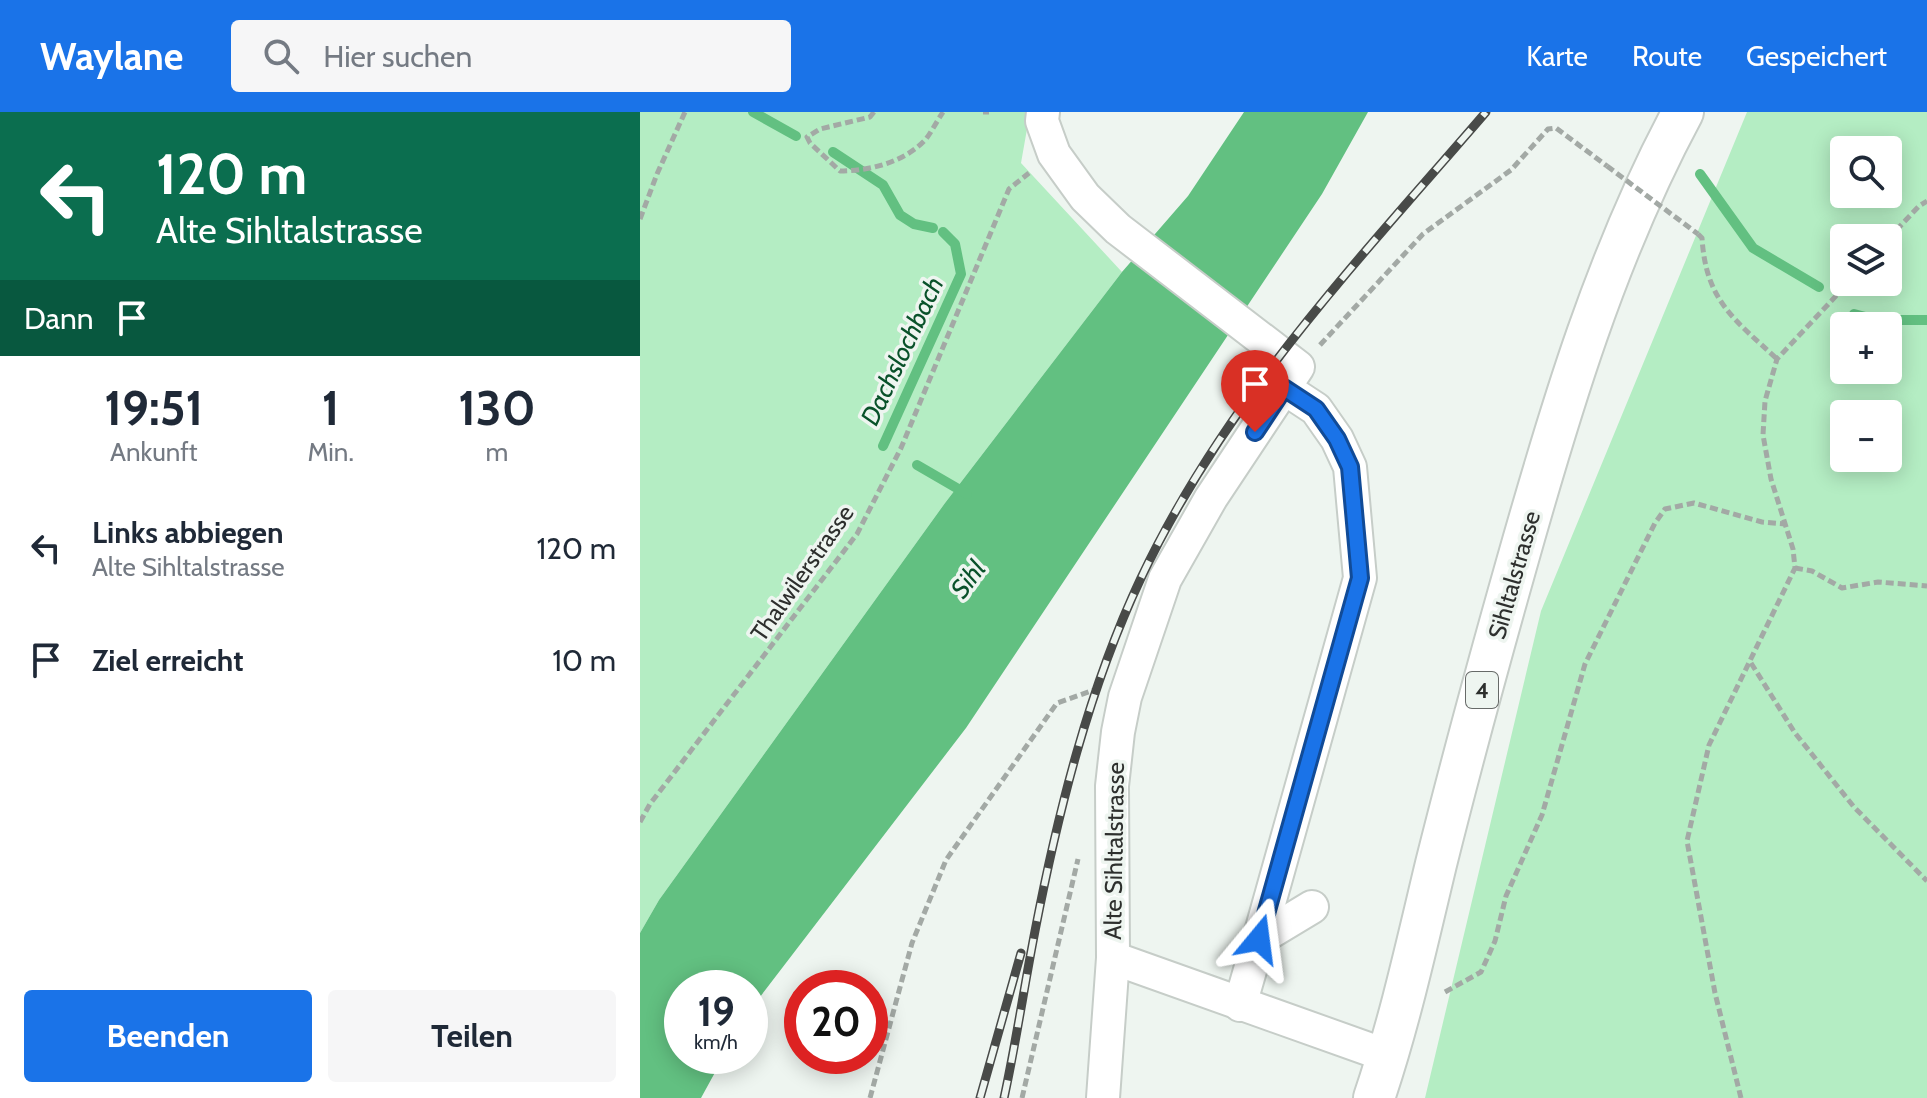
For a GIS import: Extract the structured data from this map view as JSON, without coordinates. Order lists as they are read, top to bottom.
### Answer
{
  "streets": {
    "main road": ["Sihltalstrasse", "4"],
    "street": ["Alte Sihltalstrasse"],
    "path": ["Thalwilerstrasse"]
  },
  "water": ["Dachslochbach", "Sihl"],
  "page": {
    "header": "Waylane",
    "search": "Hier suchen",
    "nav": ["Karte", "Route", "Gespeichert"],
    "turn": ["120 m", "Alte Sihltalstrasse"],
    "map_buttons": ["+", "−"],
    "then": "Dann",
    "eta": [
      "19:51",
      "Ankunft",
      "1",
      "Min.",
      "130",
      "m"
    ],
    "list": [
      {
        "name": "Links abbiegen",
        "note": "Alte Sihltalstrasse",
        "value": "120 m"
      },
      {
        "name": "Ziel erreicht",
        "value": "10 m"
      }
    ],
    "speed": "19 km/h",
    "limit": "20",
    "buttons": ["Beenden", "Teilen"]
  }
}
